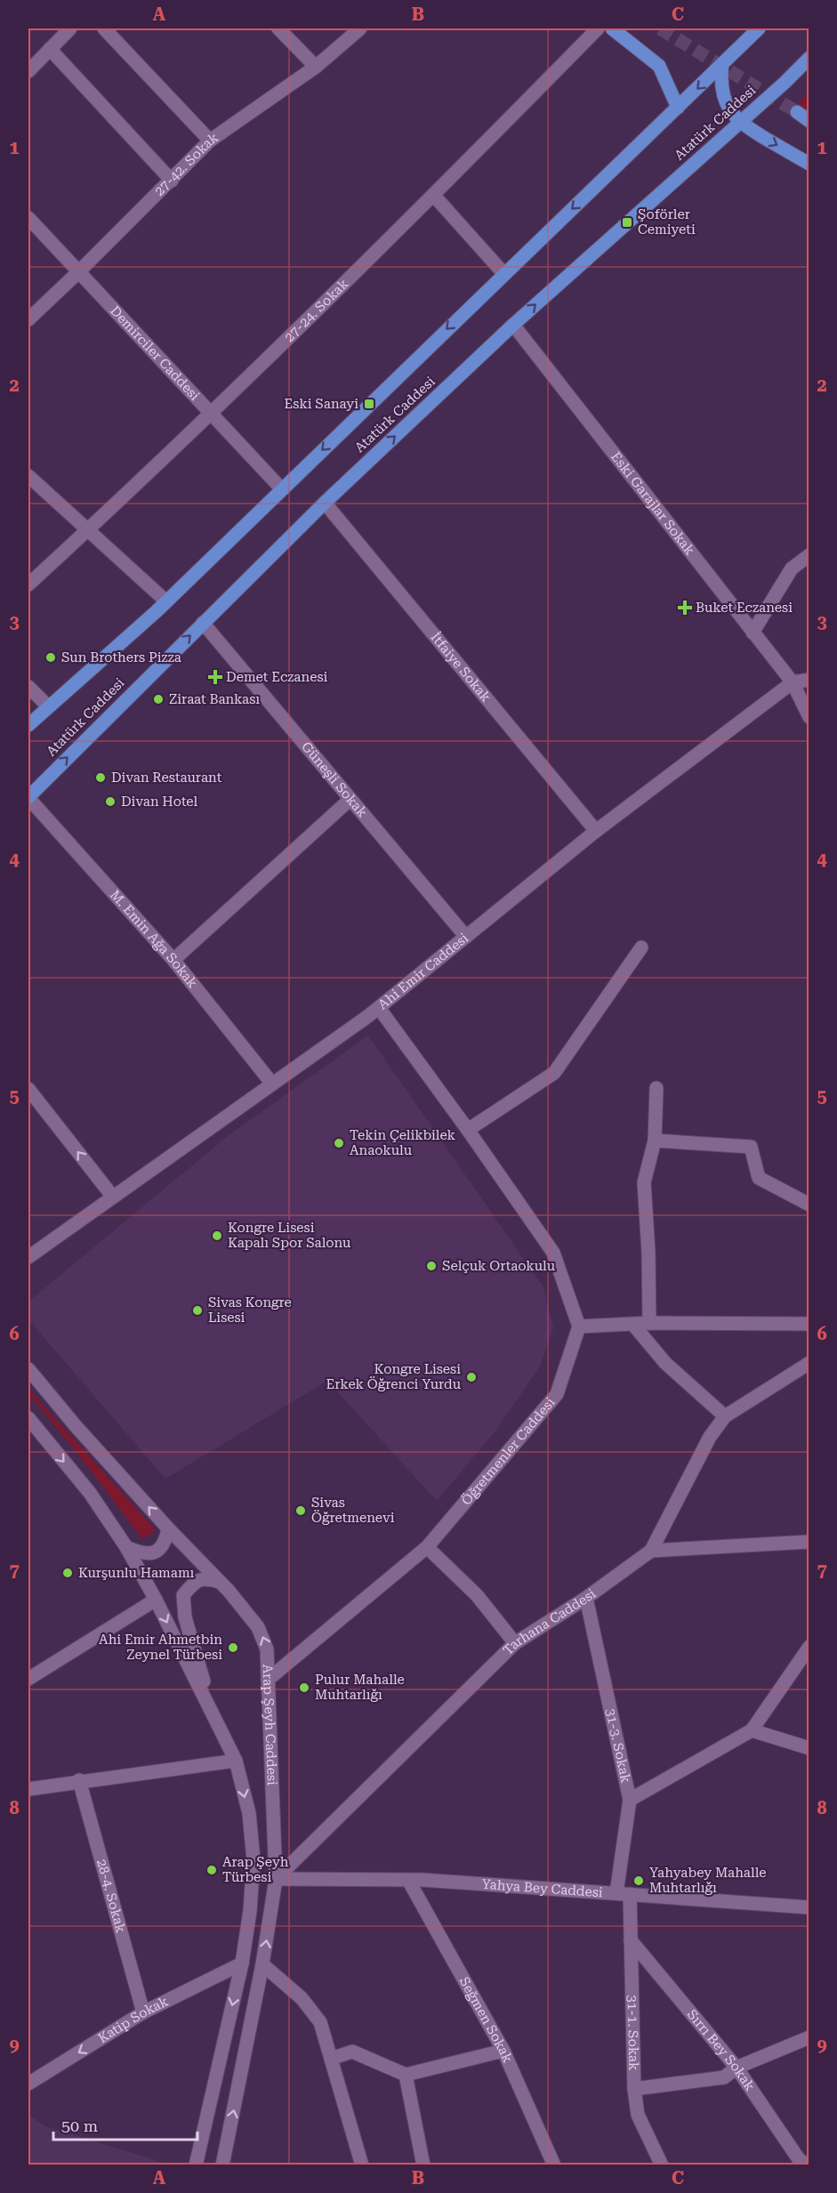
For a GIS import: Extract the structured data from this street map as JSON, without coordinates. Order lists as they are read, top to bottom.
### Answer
{
  "streets": {
    "main road": ["Atatürk Caddesi"],
    "street": [
      "27-42. Sokak",
      "27-24. Sokak",
      "Demirciler Caddesi",
      "Eski Garajlar Sokak",
      "İtfaiye Sokak",
      "Güneşli Sokak",
      "M. Emin Ağa Sokak",
      "Ahi Emir Caddesi",
      "Öğretmenler Caddesi",
      "Tarhana Caddesi",
      "Arap Şeyh Caddesi",
      "31-3. Sokak",
      "Yahya Bey Caddesi",
      "28-4. Sokak",
      "Katip Sokak",
      "Seğmen Sokak",
      "31-1. Sokak",
      "Sırrı Bey Sokak"
    ]
  },
  "crossings": [
    ["Atatürk Caddesi", "Demirciler Caddesi"],
    ["Atatürk Caddesi", "Eski Garajlar Sokak"],
    ["Atatürk Caddesi", "İtfaiye Sokak"],
    ["Atatürk Caddesi", "Güneşli Sokak"],
    ["Atatürk Caddesi", "M. Emin Ağa Sokak"],
    ["27-42. Sokak", "Demirciler Caddesi"],
    ["27-24. Sokak", "Demirciler Caddesi"],
    ["Eski Garajlar Sokak", "Ahi Emir Caddesi"],
    ["İtfaiye Sokak", "Ahi Emir Caddesi"],
    ["Güneşli Sokak", "Ahi Emir Caddesi"],
    ["M. Emin Ağa Sokak", "Ahi Emir Caddesi"],
    ["Öğretmenler Caddesi", "Arap Şeyh Caddesi"],
    ["Tarhana Caddesi", "Arap Şeyh Caddesi"],
    ["Tarhana Caddesi", "31-3. Sokak"],
    ["Tarhana Caddesi", "Yahya Bey Caddesi"],
    ["Arap Şeyh Caddesi", "Yahya Bey Caddesi"],
    ["31-3. Sokak", "Yahya Bey Caddesi"],
    ["31-3. Sokak", "31-1. Sokak"],
    ["Yahya Bey Caddesi", "Seğmen Sokak"],
    ["Yahya Bey Caddesi", "31-1. Sokak"],
    ["28-4. Sokak", "Katip Sokak"],
    ["31-1. Sokak", "Sırrı Bey Sokak"]
  ],
  "one_way": ["Katip Sokak"],
  "places": {
    "transit": ["Şoförler Cemiyeti", "Eski Sanayi"],
    "health": ["Buket Eczanesi", "Demet Eczanesi"],
    "other": [
      "Sun Brothers Pizza",
      "Ziraat Bankası",
      "Divan Restaurant",
      "Divan Hotel",
      "Tekin Çelikbilek Anaokulu",
      "Kongre Lisesi Kapalı Spor Salonu",
      "Selçuk Ortaokulu",
      "Sivas Kongre Lisesi",
      "Kongre Lisesi Erkek Öğrenci Yurdu",
      "Sivas Öğretmenevi",
      "Kurşunlu Hamamı",
      "Ahi Emir Ahmetbin Zeynel Türbesi",
      "Pulur Mahalle Muhtarlığı",
      "Arap Şeyh Türbesi",
      "Yahyabey Mahalle Muhtarlığı"
    ]
  },
  "scale_bar": "50 m",
  "grid": {
    "columns": ["A", "B", "C"],
    "rows": [
      "1",
      "2",
      "3",
      "4",
      "5",
      "6",
      "7",
      "8",
      "9"
    ]
  }
}
